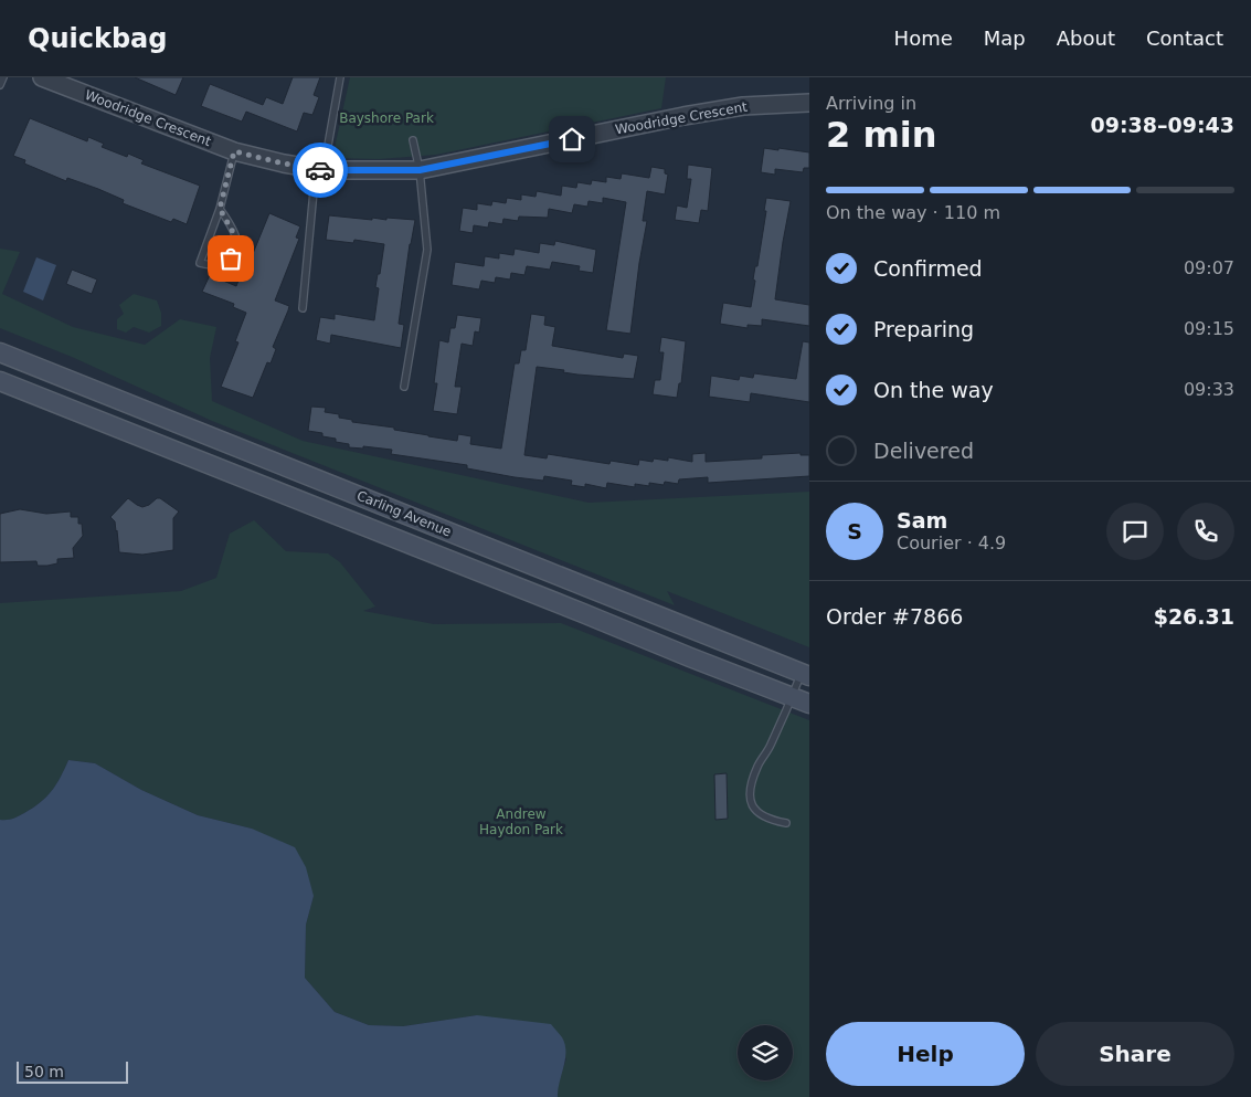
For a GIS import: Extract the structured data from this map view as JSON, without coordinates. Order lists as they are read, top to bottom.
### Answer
{
  "streets": {
    "main road": ["Carling Avenue"],
    "street": ["Woodridge Crescent"]
  },
  "parks": ["Bayshore Park", "Andrew Haydon Park"],
  "scale_bar": "50 m",
  "page": {
    "header": "Quickbag",
    "nav": [
      "Home",
      "Map",
      "About",
      "Contact"
    ],
    "heading": ["2 min", "Arriving in", "09:38–09:43"],
    "panel": [
      "Sam",
      "Courier · 4.9",
      "Order #7866",
      "$26.31"
    ],
    "bar": "On the way · 110 m",
    "list": [
      ["Confirmed", "09:07"],
      ["Preparing", "09:15"],
      ["On the way", "09:33"],
      "Delivered"
    ],
    "round": "S",
    "buttons": ["Help", "Share"],
    "scale": "50 m"
  }
}
